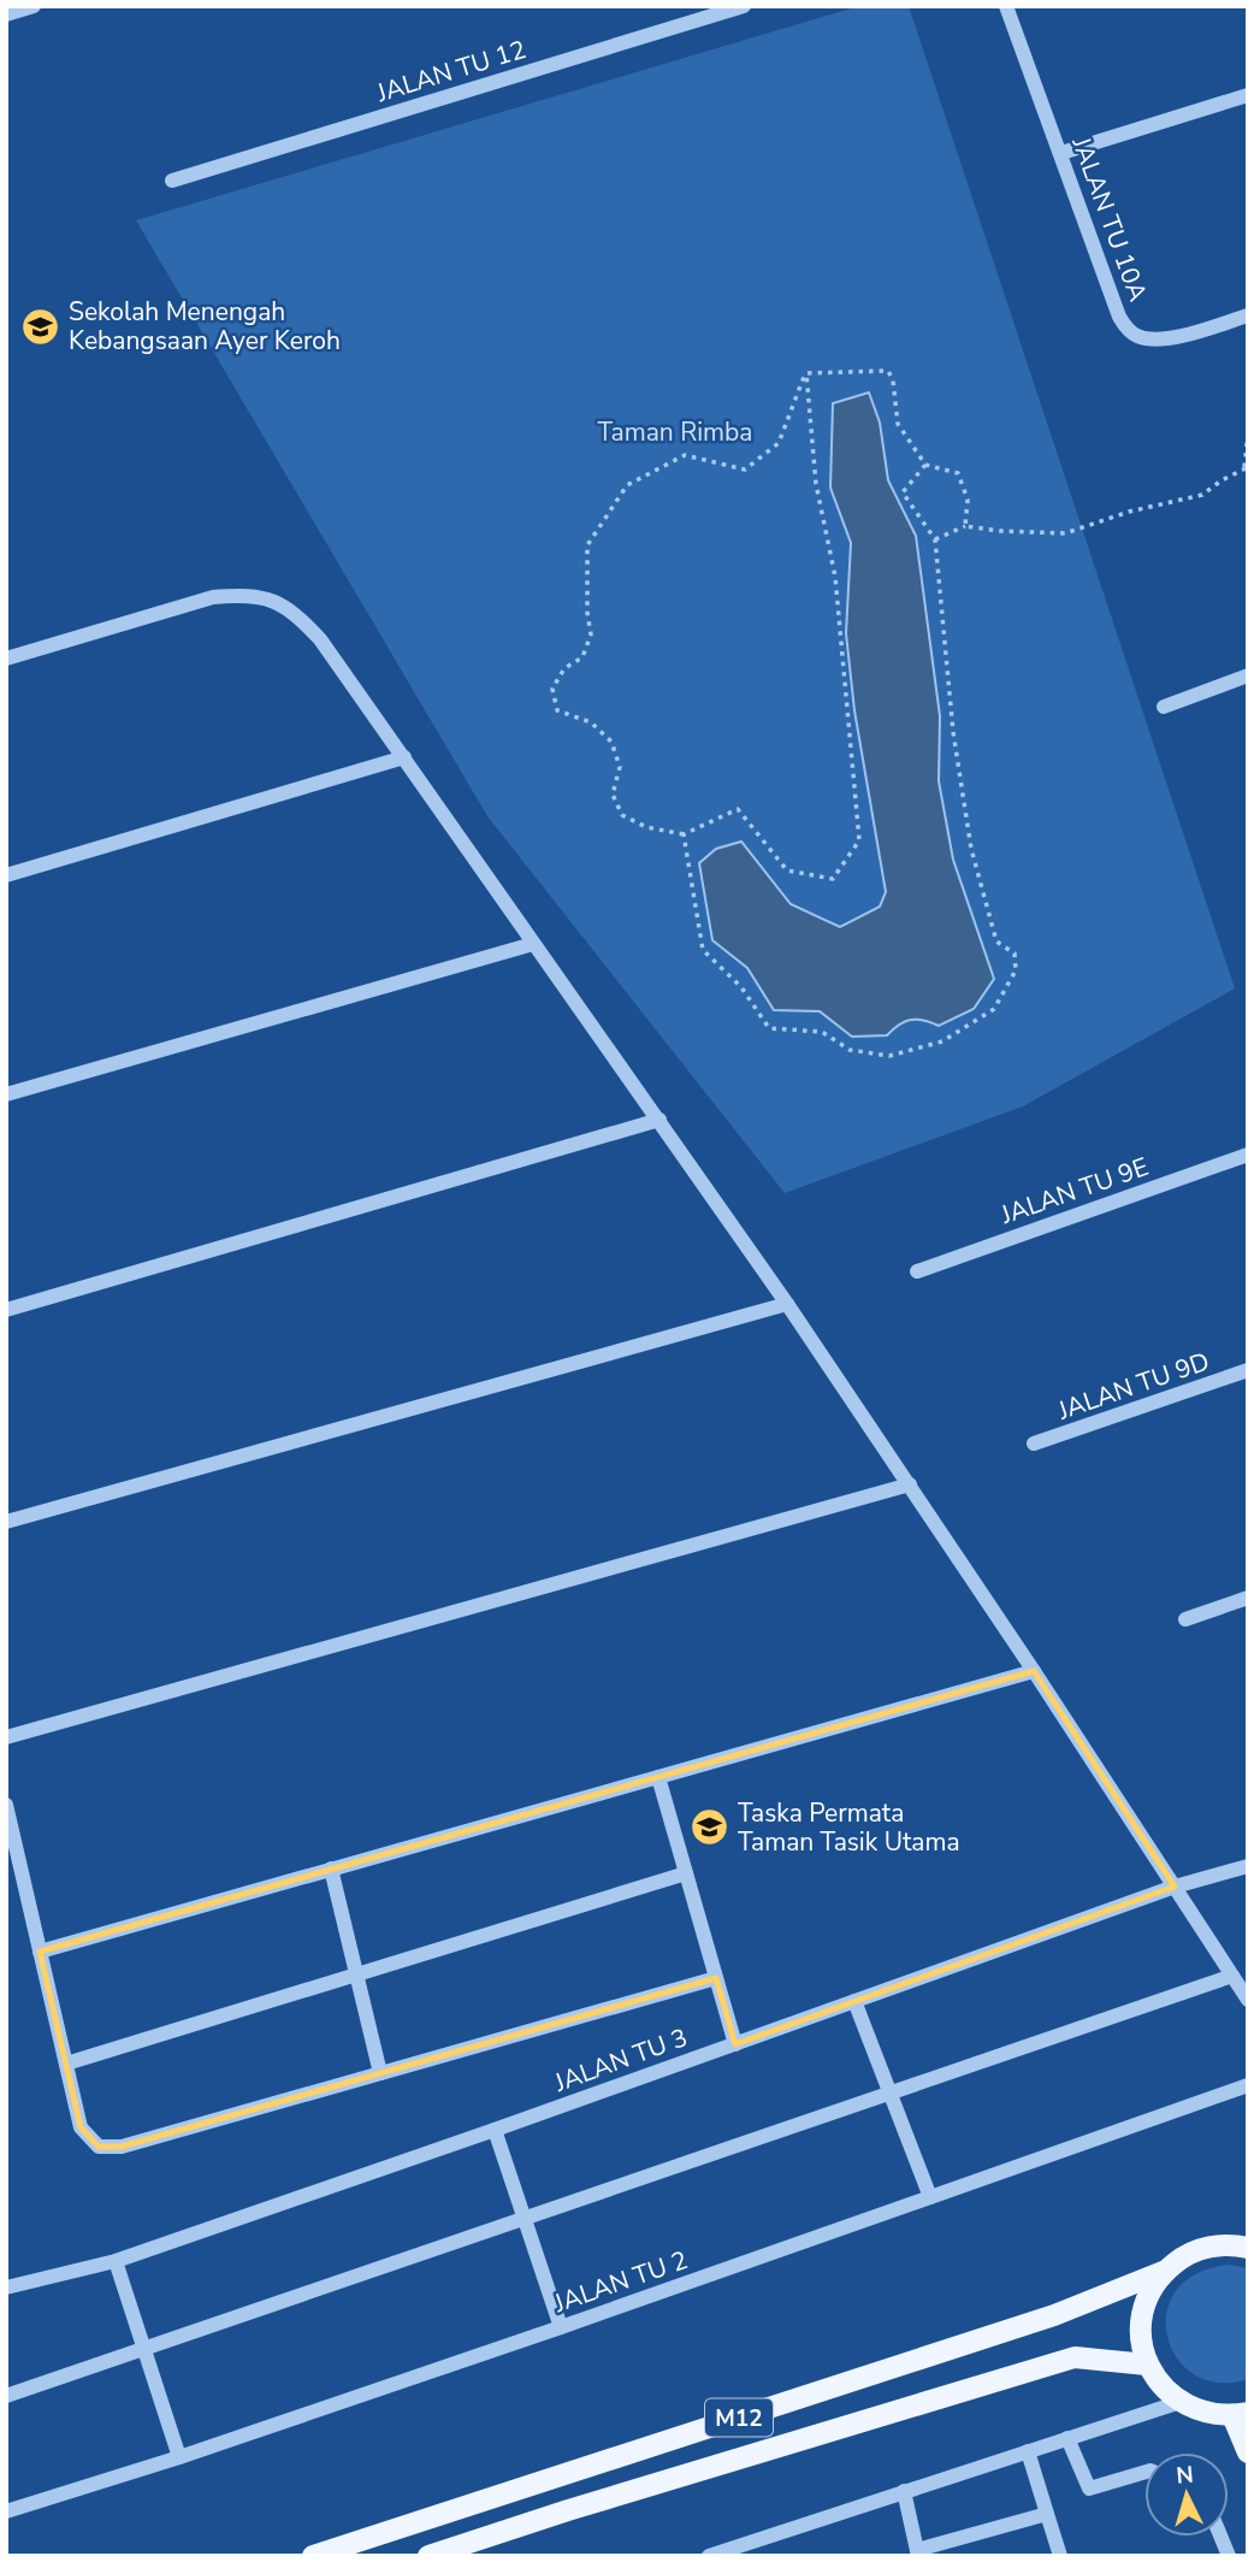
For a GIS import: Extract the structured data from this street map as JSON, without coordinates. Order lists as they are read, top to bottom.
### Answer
{
  "streets": {
    "main road": ["M12"],
    "street": [
      "JALAN TU 12",
      "JALAN TU 10A",
      "JALAN TU 9E",
      "JALAN TU 9D",
      "JALAN TU 3",
      "JALAN TU 2"
    ]
  },
  "parks": ["Taman Rimba"],
  "places": {
    "school or university": ["Sekolah Menengah Kebangsaan Ayer Keroh", "Taska Permata Taman Tasik Utama"]
  },
  "north": "top"
}
